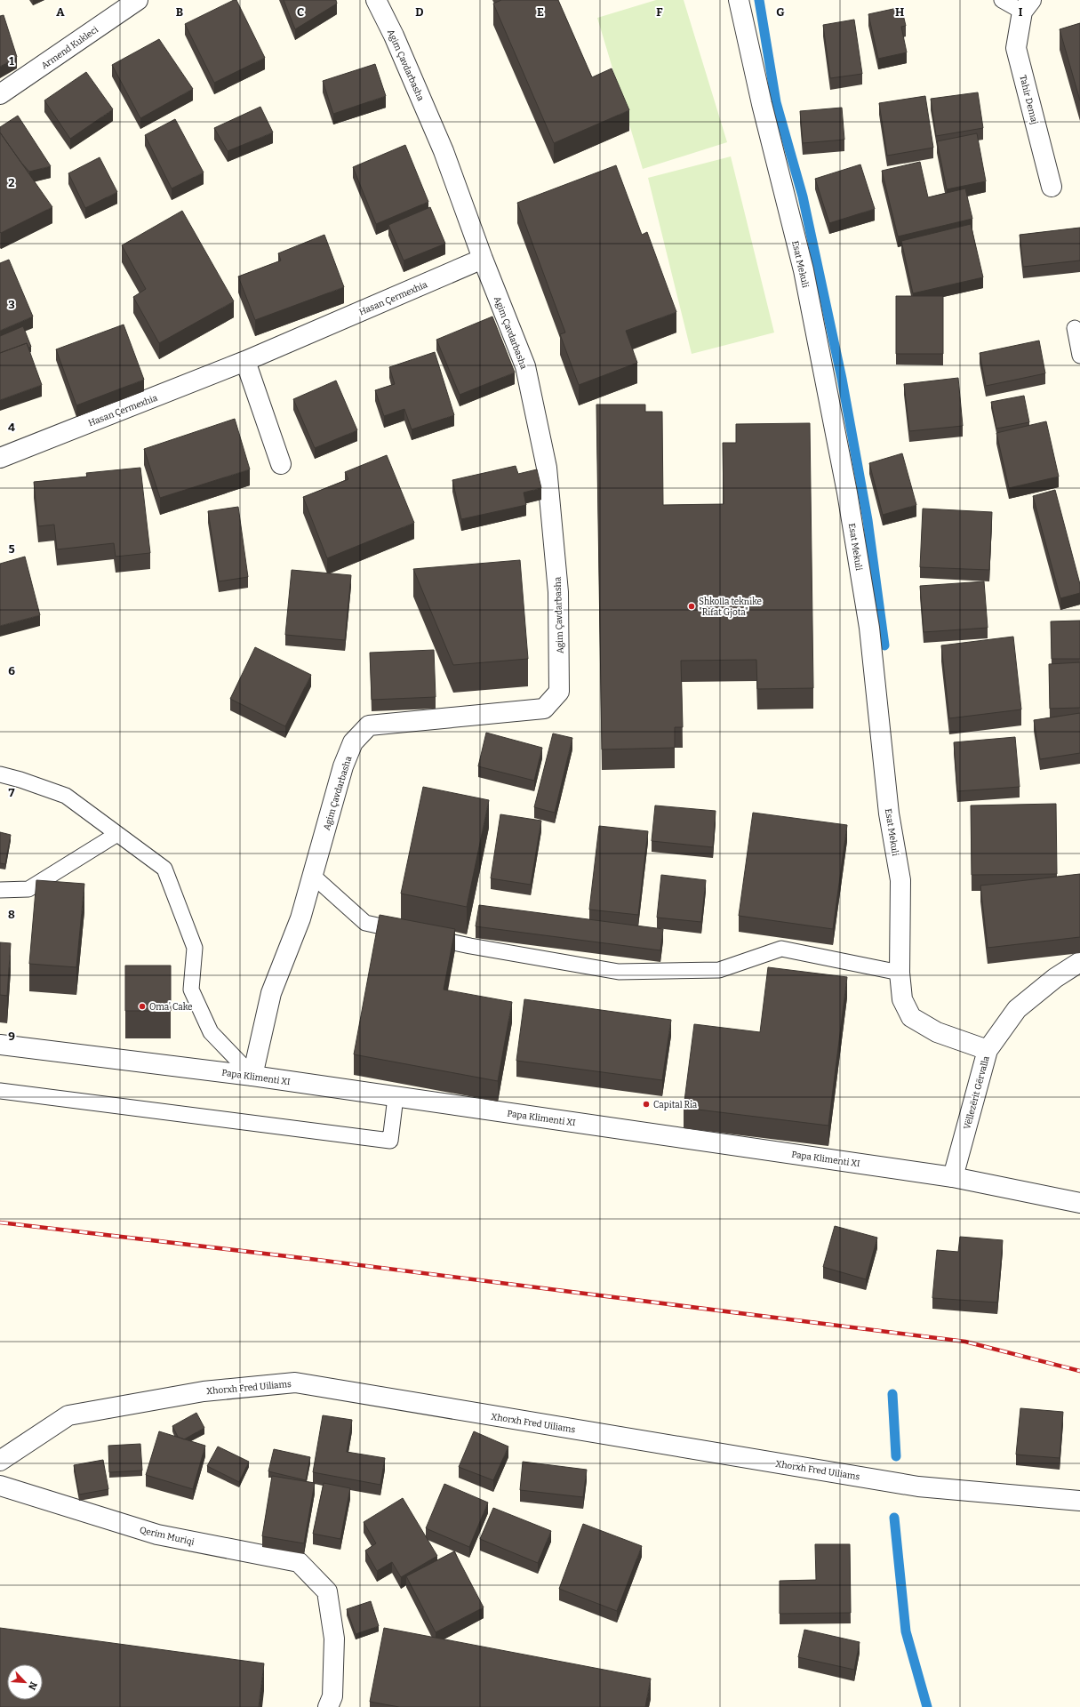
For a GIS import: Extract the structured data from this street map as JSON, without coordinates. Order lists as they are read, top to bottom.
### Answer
{
  "streets": {
    "street": [
      "Armend Kukleci",
      "Agim Çavdarbasha",
      "Tahir Demaj",
      "Esat Mekuli",
      "Hasan Çermexhia",
      "Papa Klimenti XI",
      "Vëllezërit Gërvalla",
      "Xhorxh Fred Uiliams",
      "Qerim Muriqi"
    ]
  },
  "crossings": [
    ["Agim Çavdarbasha", "Hasan Çermexhia"],
    ["Agim Çavdarbasha", "Papa Klimenti XI"],
    ["Esat Mekuli", "Vëllezërit Gërvalla"],
    ["Papa Klimenti XI", "Vëllezërit Gërvalla"]
  ],
  "places": ["Shkolla teknike \"Rifat Gjota\"", "Oma' Cake", "Capital Ria"],
  "north": "bottom right",
  "grid": {
    "columns": [
      "A",
      "B",
      "C",
      "D",
      "E",
      "F",
      "G",
      "H",
      "I"
    ],
    "rows": [
      "1",
      "2",
      "3",
      "4",
      "5",
      "6",
      "7",
      "8",
      "9"
    ]
  }
}
